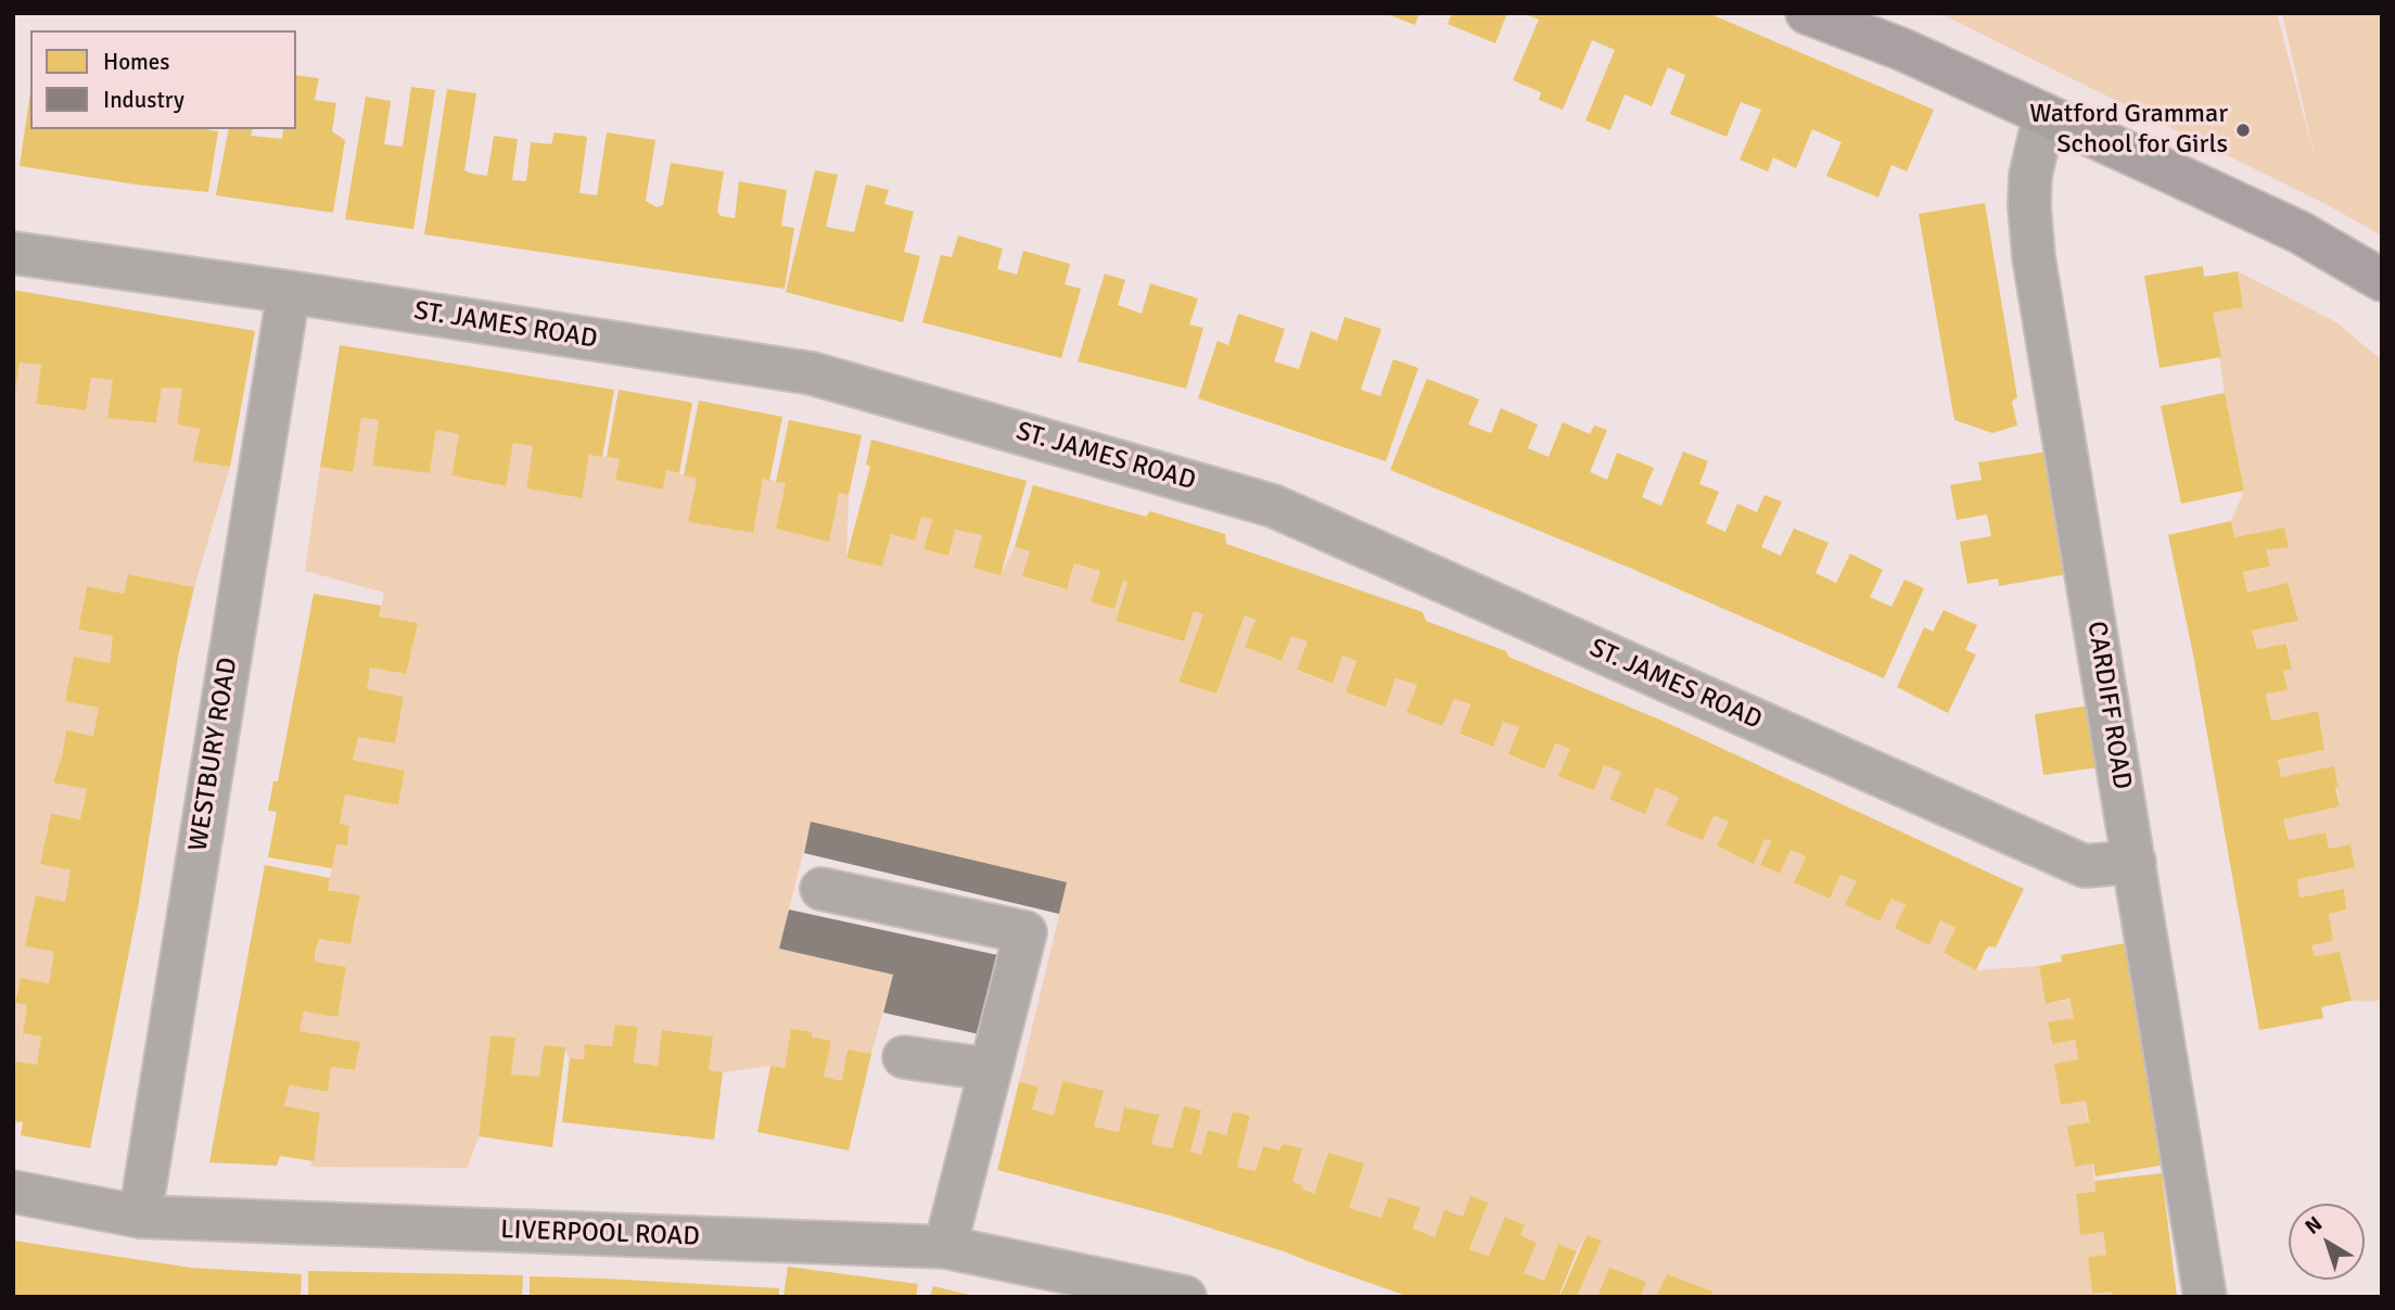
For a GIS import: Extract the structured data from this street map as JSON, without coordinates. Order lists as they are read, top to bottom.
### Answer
{
  "streets": {
    "street": [
      "ST. JAMES ROAD",
      "CARDIFF ROAD",
      "WESTBURY ROAD",
      "LIVERPOOL ROAD"
    ]
  },
  "crossings": [
    ["ST. JAMES ROAD", "CARDIFF ROAD"],
    ["ST. JAMES ROAD", "WESTBURY ROAD"],
    ["WESTBURY ROAD", "LIVERPOOL ROAD"]
  ],
  "places": ["Watford Grammar School for Girls"],
  "legend": ["Homes", "Industry"],
  "north": "top left"
}
